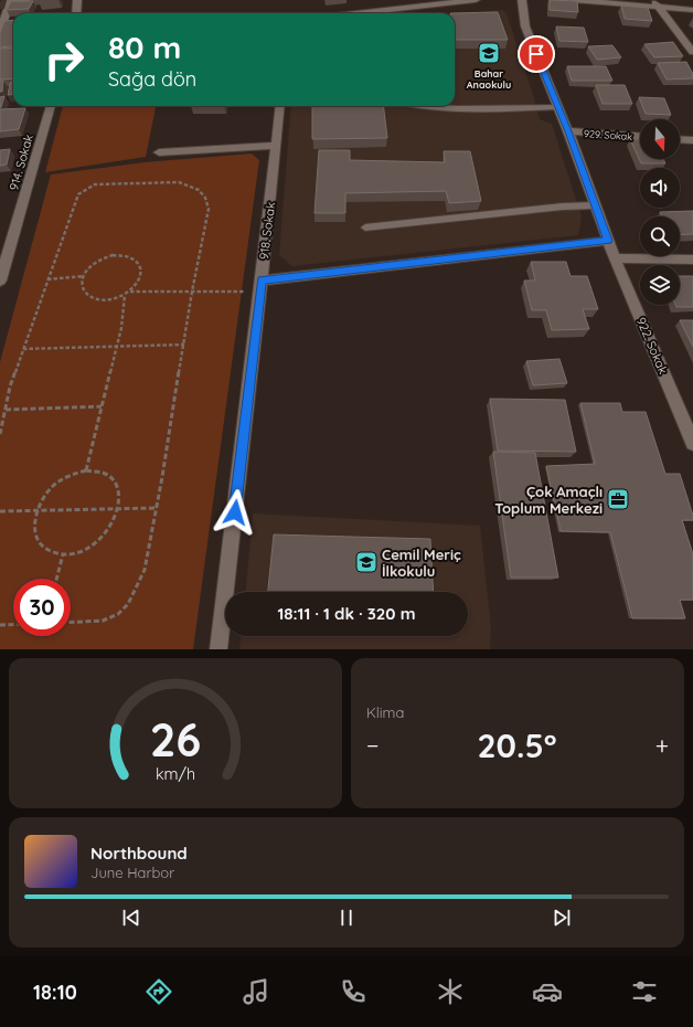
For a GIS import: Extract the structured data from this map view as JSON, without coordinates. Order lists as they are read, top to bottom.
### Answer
{
  "streets": {
    "street": [
      "929. Sokak",
      "914. Sokak",
      "918. Sokak",
      "922. Sokak"
    ]
  },
  "crossings": [
    ["929. Sokak", "922. Sokak"]
  ],
  "places": {
    "school or university": ["Bahar Anaokulu", "Cemil Meriç İlkokulu"],
    "office": ["Çok Amaçlı Toplum Merkezi"]
  },
  "north": "bottom",
  "page": {
    "turn": ["80 m", "Sağa dön"],
    "limit": "30",
    "trip": "18:11 · 1 dk · 320 m",
    "tile": "Klima",
    "heat": ["−", "20.5°", "+"],
    "song": ["Northbound", "June Harbor"],
    "tabs": "18:10",
    "gauge": ["26", "km/h"]
  }
}
